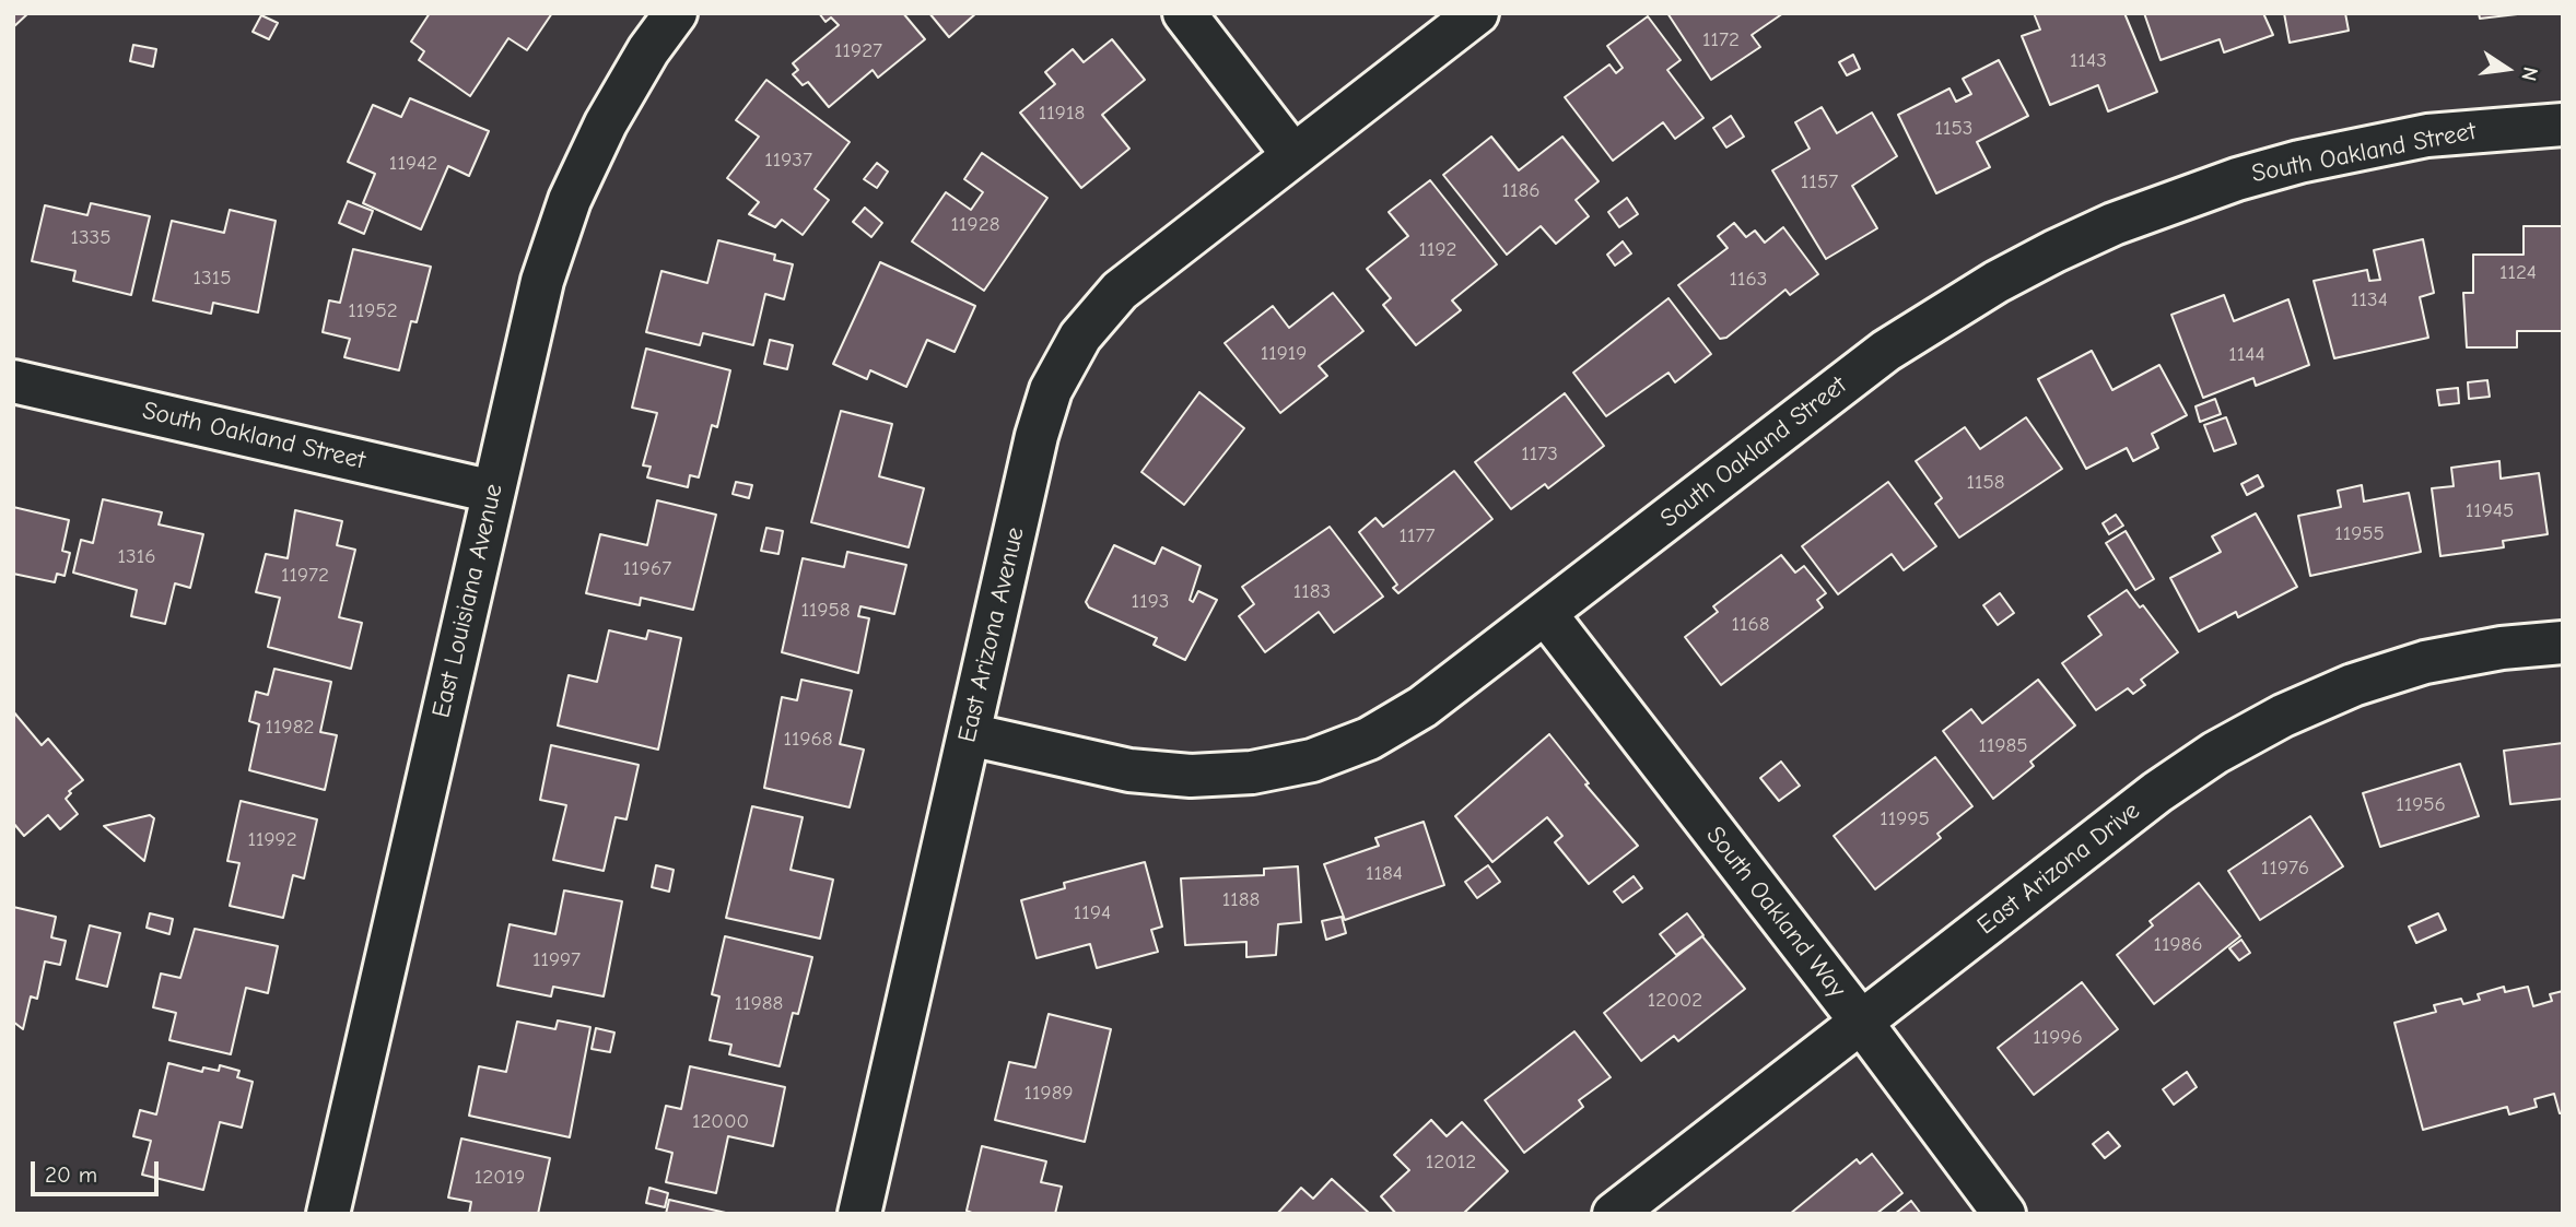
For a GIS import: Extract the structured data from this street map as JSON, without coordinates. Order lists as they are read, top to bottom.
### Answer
{
  "streets": {
    "street": [
      "South Oakland Street",
      "East Louisiana Avenue",
      "East Arizona Avenue",
      "East Arizona Drive",
      "South Oakland Way"
    ]
  },
  "crossings": [
    ["South Oakland Street", "East Louisiana Avenue"],
    ["South Oakland Street", "East Arizona Avenue"],
    ["South Oakland Street", "South Oakland Way"],
    ["East Arizona Drive", "South Oakland Way"]
  ],
  "house_numbers": [
    "1172",
    "11927",
    "1143",
    "11918",
    "1153",
    "11937",
    "11942",
    "1157",
    "1186",
    "11928",
    "1335",
    "1192",
    "1124",
    "1315",
    "1163",
    "1134",
    "11952",
    "11919",
    "1144",
    "1173",
    "1158",
    "11945",
    "11955",
    "1177",
    "1316",
    "11967",
    "11972",
    "1183",
    "1193",
    "11958",
    "1168",
    "11982",
    "11968",
    "11985",
    "11956",
    "11995",
    "11992",
    "11976",
    "1184",
    "1188",
    "1194",
    "11986",
    "11997",
    "12002",
    "11988",
    "11996",
    "11989",
    "12000",
    "12012",
    "12019"
  ],
  "scale_bar": "20 m",
  "north": "right"
}
